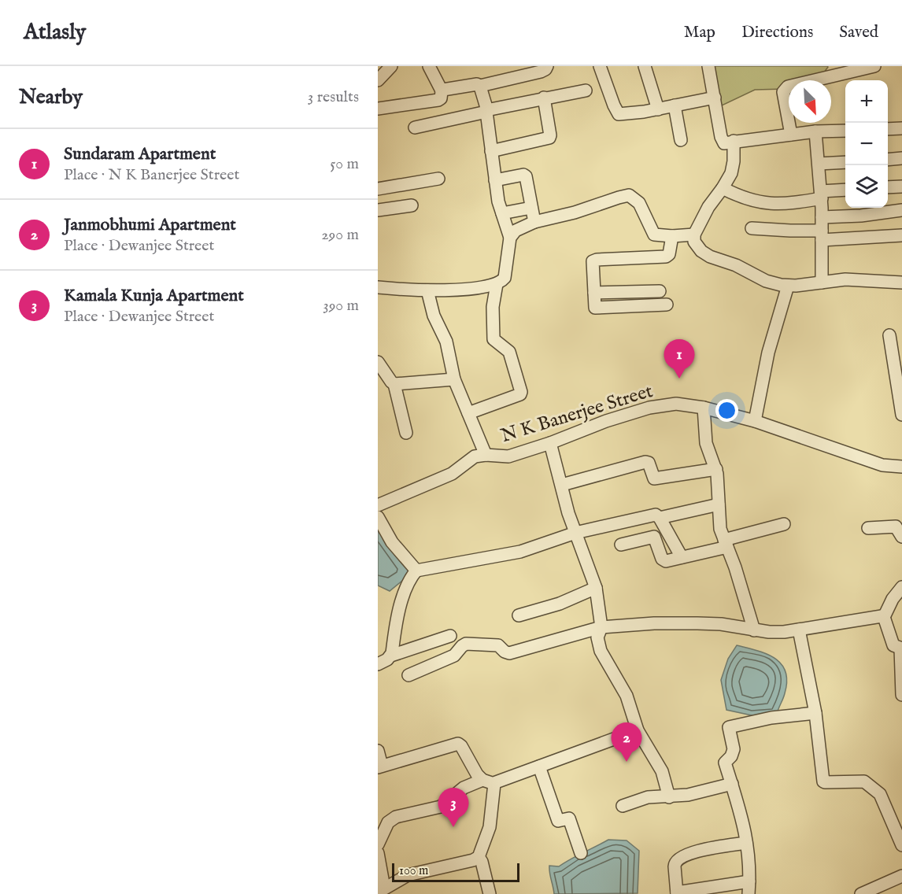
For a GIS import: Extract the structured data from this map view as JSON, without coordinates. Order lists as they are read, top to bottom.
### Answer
{
  "streets": {
    "street": ["N K Banerjee Street"]
  },
  "scale_bar": "100 m",
  "north": "bottom right",
  "page": {
    "header": "Atlasly",
    "nav": ["Map", "Directions", "Saved"],
    "heading": ["Nearby", "3 results"],
    "map_buttons": ["+", "−"],
    "list": [
      {
        "mark": "1",
        "name": "Sundaram Apartment",
        "note": "Place · N K Banerjee Street",
        "value": "50 m"
      },
      {
        "mark": "2",
        "name": "Janmobhumi Apartment",
        "note": "Place · Dewanjee Street",
        "value": "290 m"
      },
      {
        "mark": "3",
        "name": "Kamala Kunja Apartment",
        "note": "Place · Dewanjee Street",
        "value": "390 m"
      }
    ],
    "pins": ["1", "2", "3"],
    "scale": "100 m"
  }
}
